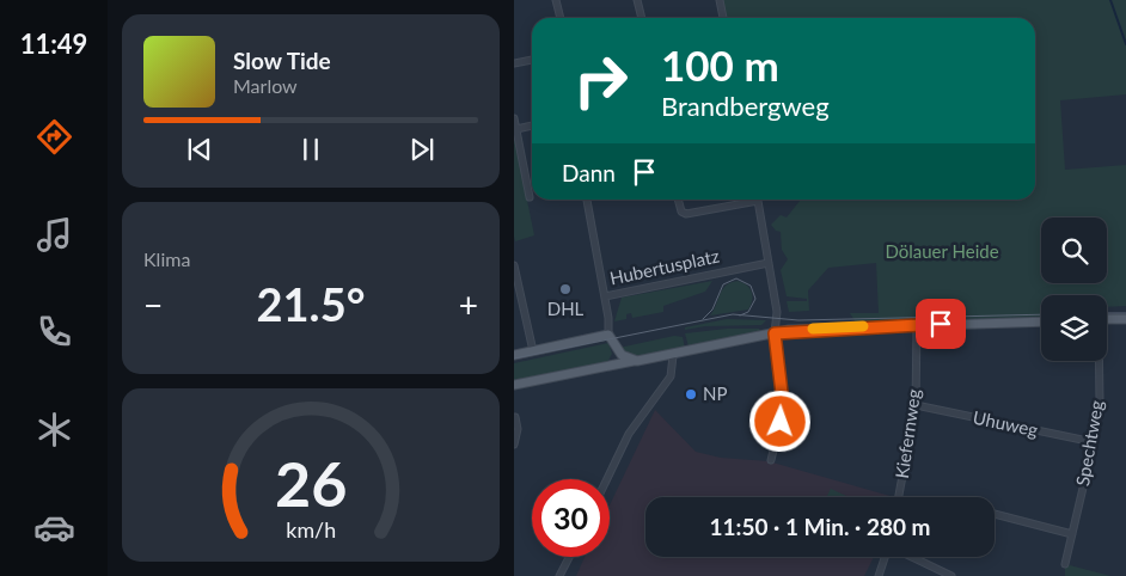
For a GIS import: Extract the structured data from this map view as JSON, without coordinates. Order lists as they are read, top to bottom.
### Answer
{
  "streets": {
    "main road": ["Hubertusplatz"],
    "street": ["Uhuweg", "Kiefernweg", "Spechtweg"]
  },
  "crossings": [
    ["Uhuweg", "Kiefernweg"],
    ["Uhuweg", "Spechtweg"]
  ],
  "parks": ["Dölauer Heide"],
  "places": ["DHL", "NP"],
  "page": {
    "tabs": "11:49",
    "turn": ["100 m", "Brandbergweg"],
    "song": ["Slow Tide", "Marlow"],
    "then": "Dann",
    "tile": "Klima",
    "heat": ["−", "21.5°", "+"],
    "limit": "30",
    "trip": "11:50 · 1 Min. · 280 m",
    "gauge": ["26", "km/h"]
  }
}
